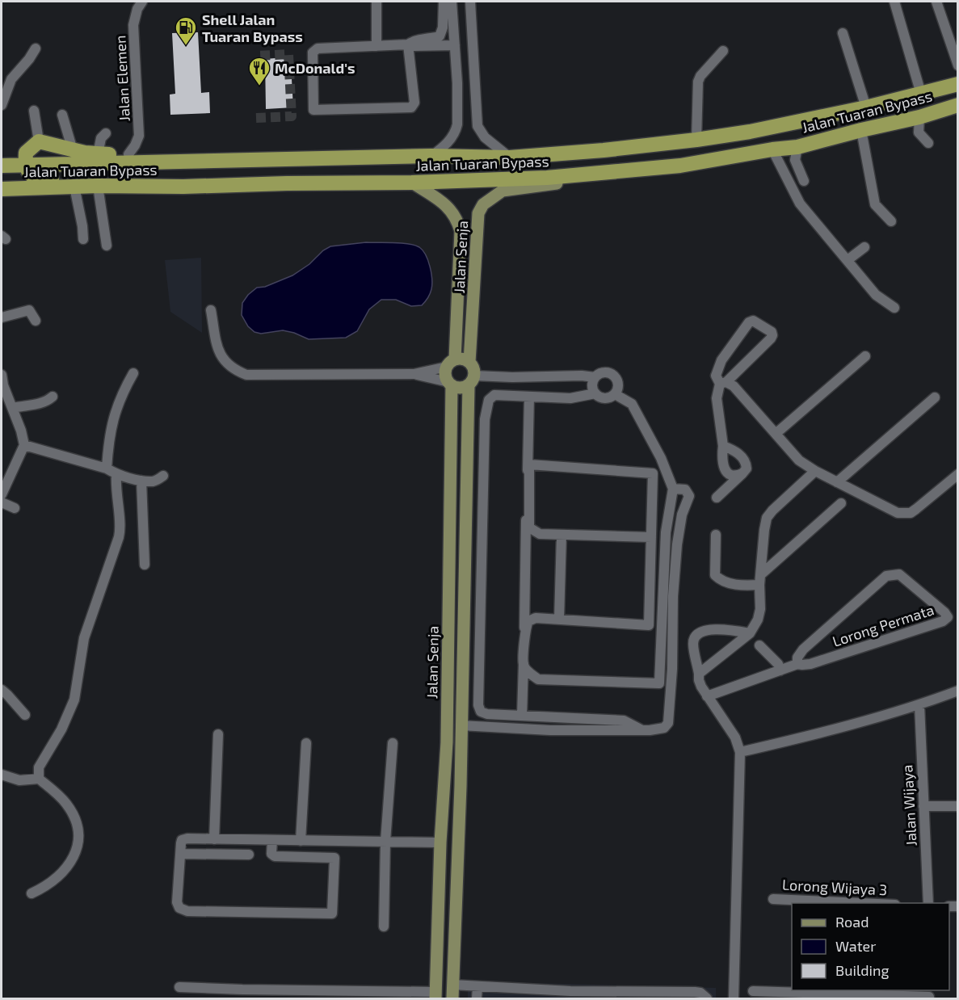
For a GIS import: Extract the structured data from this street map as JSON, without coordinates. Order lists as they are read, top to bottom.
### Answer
{
  "streets": {
    "highway": ["Jalan Tuaran Bypass"],
    "main road": ["Jalan Senja"],
    "street": [
      "Jalan Elemen",
      "Lorong Permata",
      "Jalan Wijaya",
      "Lorong Wijaya 3"
    ]
  },
  "crossings": [
    ["Jalan Tuaran Bypass", "Jalan Senja"]
  ],
  "places": {
    "fuel station": ["Shell Jalan Tuaran Bypass"],
    "restaurant": ["McDonald's"]
  },
  "legend": ["Road", "Water", "Building"]
}
